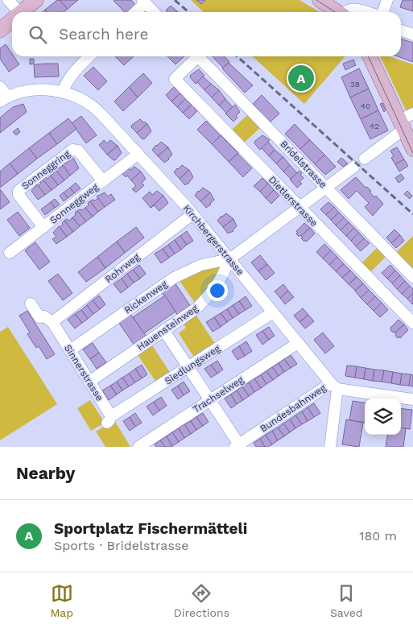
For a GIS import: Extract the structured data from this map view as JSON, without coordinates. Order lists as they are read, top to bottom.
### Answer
{
  "streets": {
    "street": [
      "Bridelstrasse",
      "Sonneggring",
      "Dietlerstrasse",
      "Sonneggweg",
      "Kirchbergerstrasse",
      "Rohrweg",
      "Rickenweg",
      "Hauensteinweg",
      "Siedlungsweg",
      "Sinnerstrasse",
      "Trachselweg",
      "Bundesbahnweg"
    ]
  },
  "crossings": [
    ["Sonneggring", "Sonneggweg"],
    ["Sonneggweg", "Kirchbergerstrasse"],
    ["Kirchbergerstrasse", "Rohrweg"],
    ["Kirchbergerstrasse", "Rickenweg"],
    ["Kirchbergerstrasse", "Hauensteinweg"],
    ["Kirchbergerstrasse", "Siedlungsweg"],
    ["Kirchbergerstrasse", "Trachselweg"],
    ["Kirchbergerstrasse", "Bundesbahnweg"],
    ["Rohrweg", "Sinnerstrasse"],
    ["Rickenweg", "Hauensteinweg"],
    ["Rickenweg", "Sinnerstrasse"],
    ["Hauensteinweg", "Sinnerstrasse"],
    ["Siedlungsweg", "Sinnerstrasse"]
  ],
  "house_numbers": ["38", "40", "42"],
  "page": {
    "search": "Search here",
    "pins": "A",
    "heading": "Nearby",
    "list": [
      {
        "mark": "A",
        "name": "Sportplatz Fischermätteli",
        "note": "Sports · Bridelstrasse",
        "value": "180 m"
      }
    ],
    "nav": ["Map", "Directions", "Saved"]
  }
}
